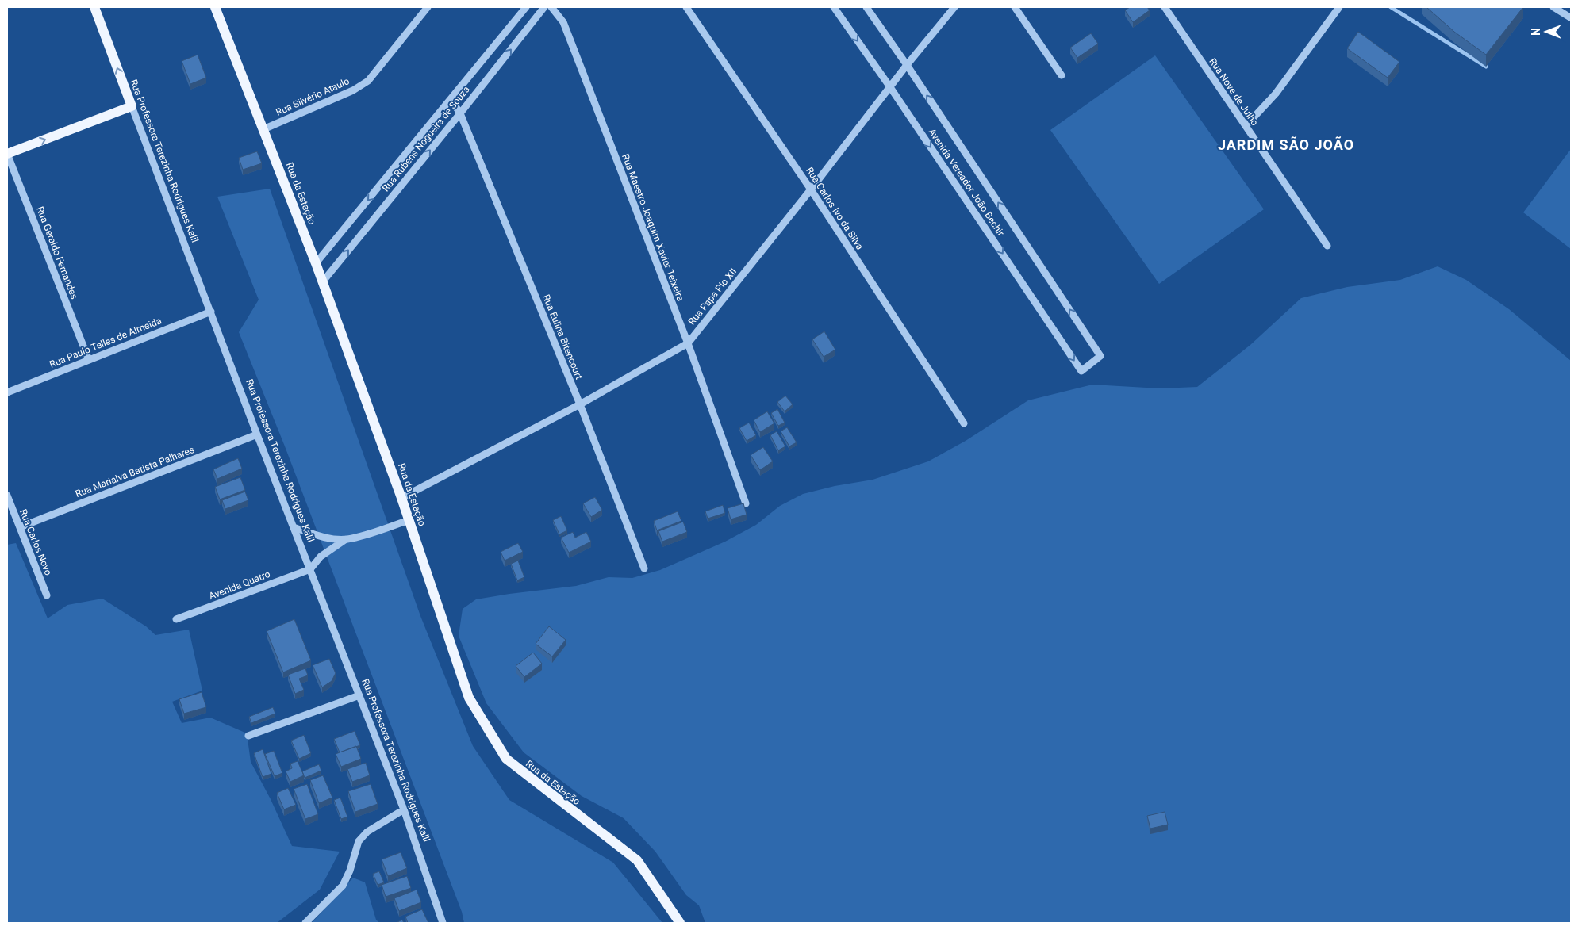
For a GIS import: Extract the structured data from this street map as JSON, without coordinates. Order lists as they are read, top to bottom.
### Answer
{
  "streets": {
    "main road": ["Rua Professora Terezinha Rodrigues Kalil", "Rua da Estação"],
    "street": [
      "Rua Nove de Julho",
      "Rua Silvério Ataulo",
      "Rua Rubens Nogueira de Souza",
      "Avenida Vereador João Bechir",
      "Rua Carlos Ivo da Silva",
      "Rua Maestro Joaquim Xavier Teixeira",
      "Rua Geraldo Fernandes",
      "Rua Papa Pio XII",
      "Rua Eulina Bitencourt",
      "Rua Paulo Telles de Almeida",
      "Rua Marialva Batista Palhares",
      "Rua Carlos Novo",
      "Avenida Quatro"
    ]
  },
  "crossings": [
    ["Rua Silvério Ataulo", "Rua da Estação"],
    ["Rua Rubens Nogueira de Souza", "Rua da Estação"],
    ["Rua Rubens Nogueira de Souza", "Rua Eulina Bitencourt"],
    ["Rua Professora Terezinha Rodrigues Kalil", "Rua Paulo Telles de Almeida"],
    ["Rua Professora Terezinha Rodrigues Kalil", "Rua Marialva Batista Palhares"],
    ["Rua Professora Terezinha Rodrigues Kalil", "Avenida Quatro"],
    ["Avenida Vereador João Bechir", "Rua Papa Pio XII"],
    ["Rua da Estação", "Rua Papa Pio XII"],
    ["Rua Carlos Ivo da Silva", "Rua Papa Pio XII"],
    ["Rua Maestro Joaquim Xavier Teixeira", "Rua Papa Pio XII"],
    ["Rua Geraldo Fernandes", "Rua Paulo Telles de Almeida"],
    ["Rua Papa Pio XII", "Rua Eulina Bitencourt"],
    ["Rua Marialva Batista Palhares", "Rua Carlos Novo"]
  ],
  "districts": ["JARDIM SÃO JOÃO"],
  "north": "left"
}
